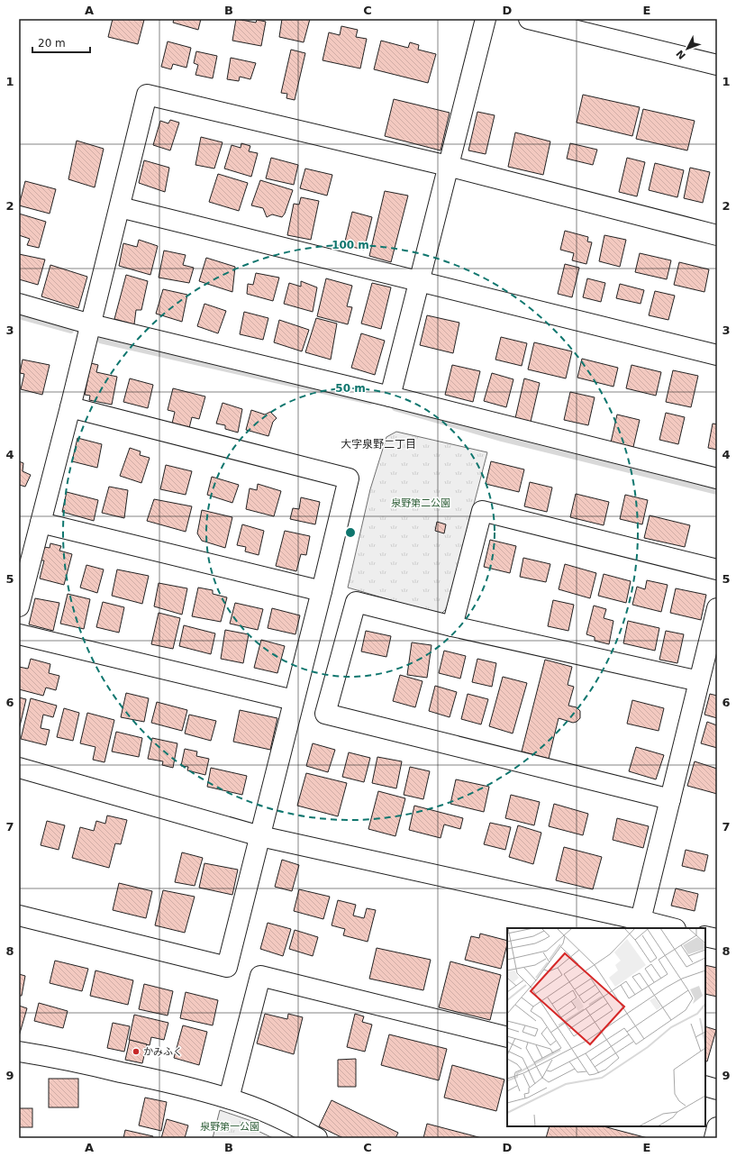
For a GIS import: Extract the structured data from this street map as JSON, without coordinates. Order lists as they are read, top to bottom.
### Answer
{
  "districts": ["大字泉野二丁目"],
  "parks": ["泉野第二公園", "泉野第一公園"],
  "places": ["かみふく"],
  "scale_bar": "20 m",
  "north": "bottom left",
  "grid": {
    "columns": [
      "A",
      "B",
      "C",
      "D",
      "E"
    ],
    "rows": [
      "1",
      "2",
      "3",
      "4",
      "5",
      "6",
      "7",
      "8",
      "9"
    ]
  },
  "rings": ["100 m", "50 m"]
}
